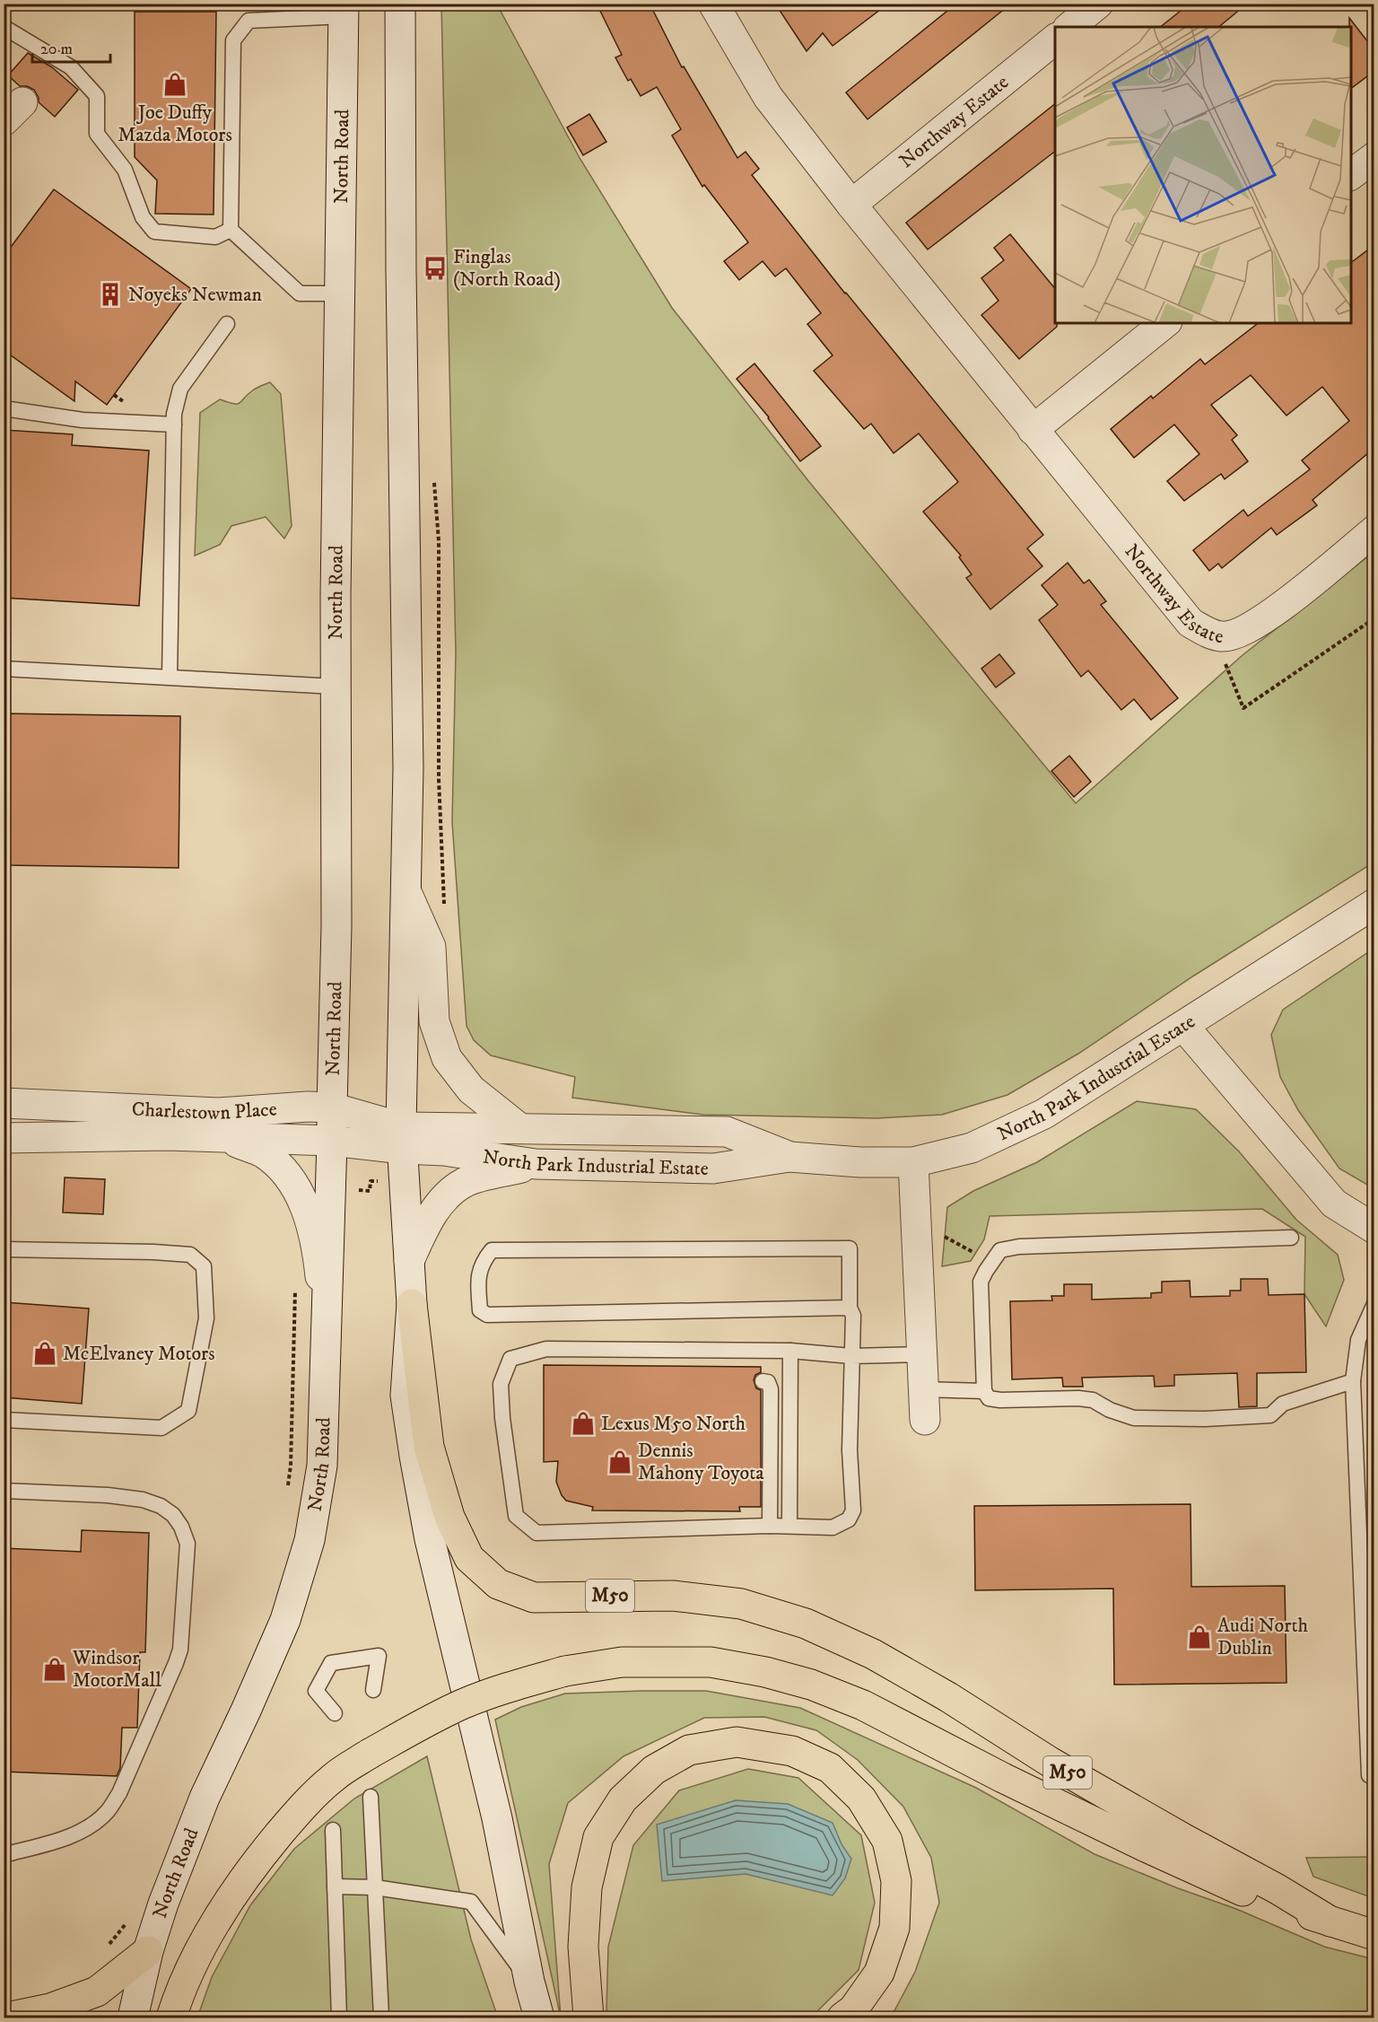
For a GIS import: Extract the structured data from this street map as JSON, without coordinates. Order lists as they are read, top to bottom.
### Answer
{
  "streets": {
    "highway": ["M50"],
    "street": [
      "Northway Estate",
      "North Road",
      "North Park Industrial Estate",
      "Charlestown Place"
    ]
  },
  "crossings": [
    ["North Road", "Charlestown Place"],
    ["North Park Industrial Estate", "Charlestown Place"]
  ],
  "places": {
    "shop": [
      "Joe Duffy Mazda Motors",
      "McElvaney Motors",
      "Lexus M50 North",
      "Dennis Mahony Toyota",
      "Audi North Dublin",
      "Windsor MotorMall"
    ],
    "bus stop": ["Finglas (North Road)"],
    "building": ["Noyeks Newman"]
  },
  "scale_bar": "20 m"
}
